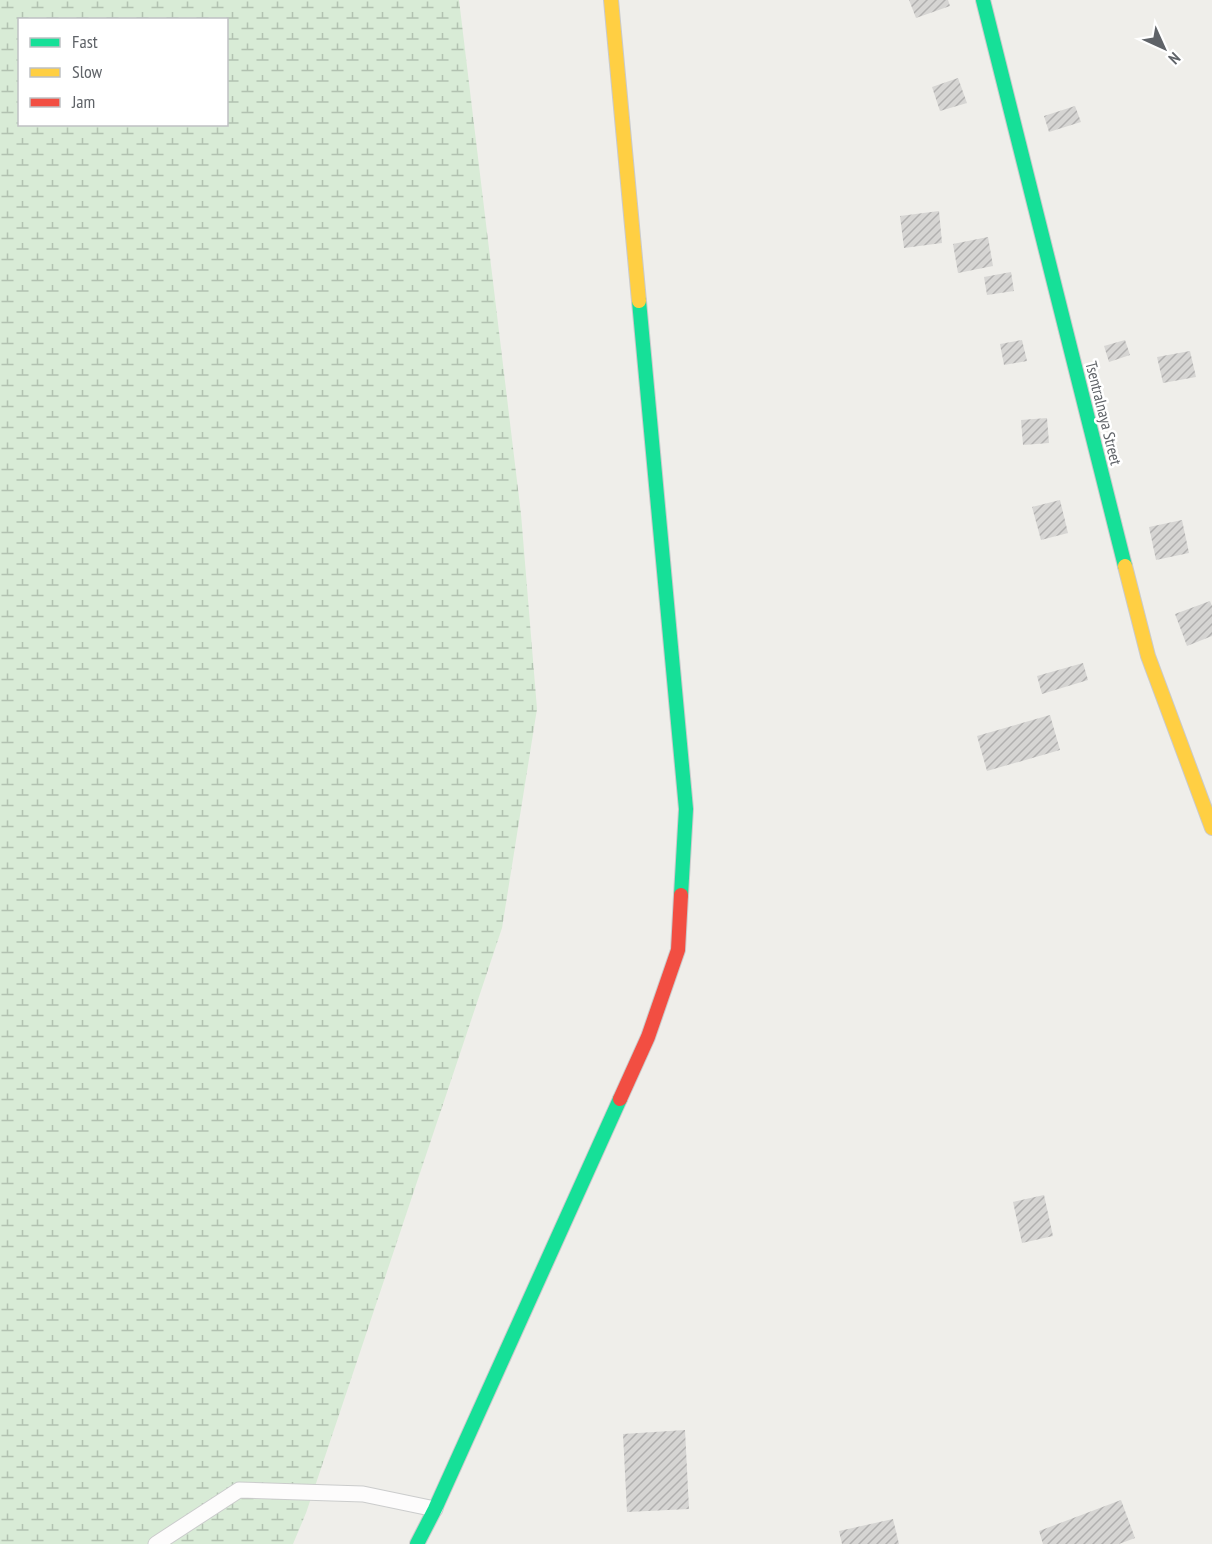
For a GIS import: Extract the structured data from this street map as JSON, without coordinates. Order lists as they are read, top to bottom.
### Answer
{
  "streets": {
    "street": ["Tsentralnaya Street"]
  },
  "legend": ["Fast", "Slow", "Jam"],
  "north": "bottom right"
}
